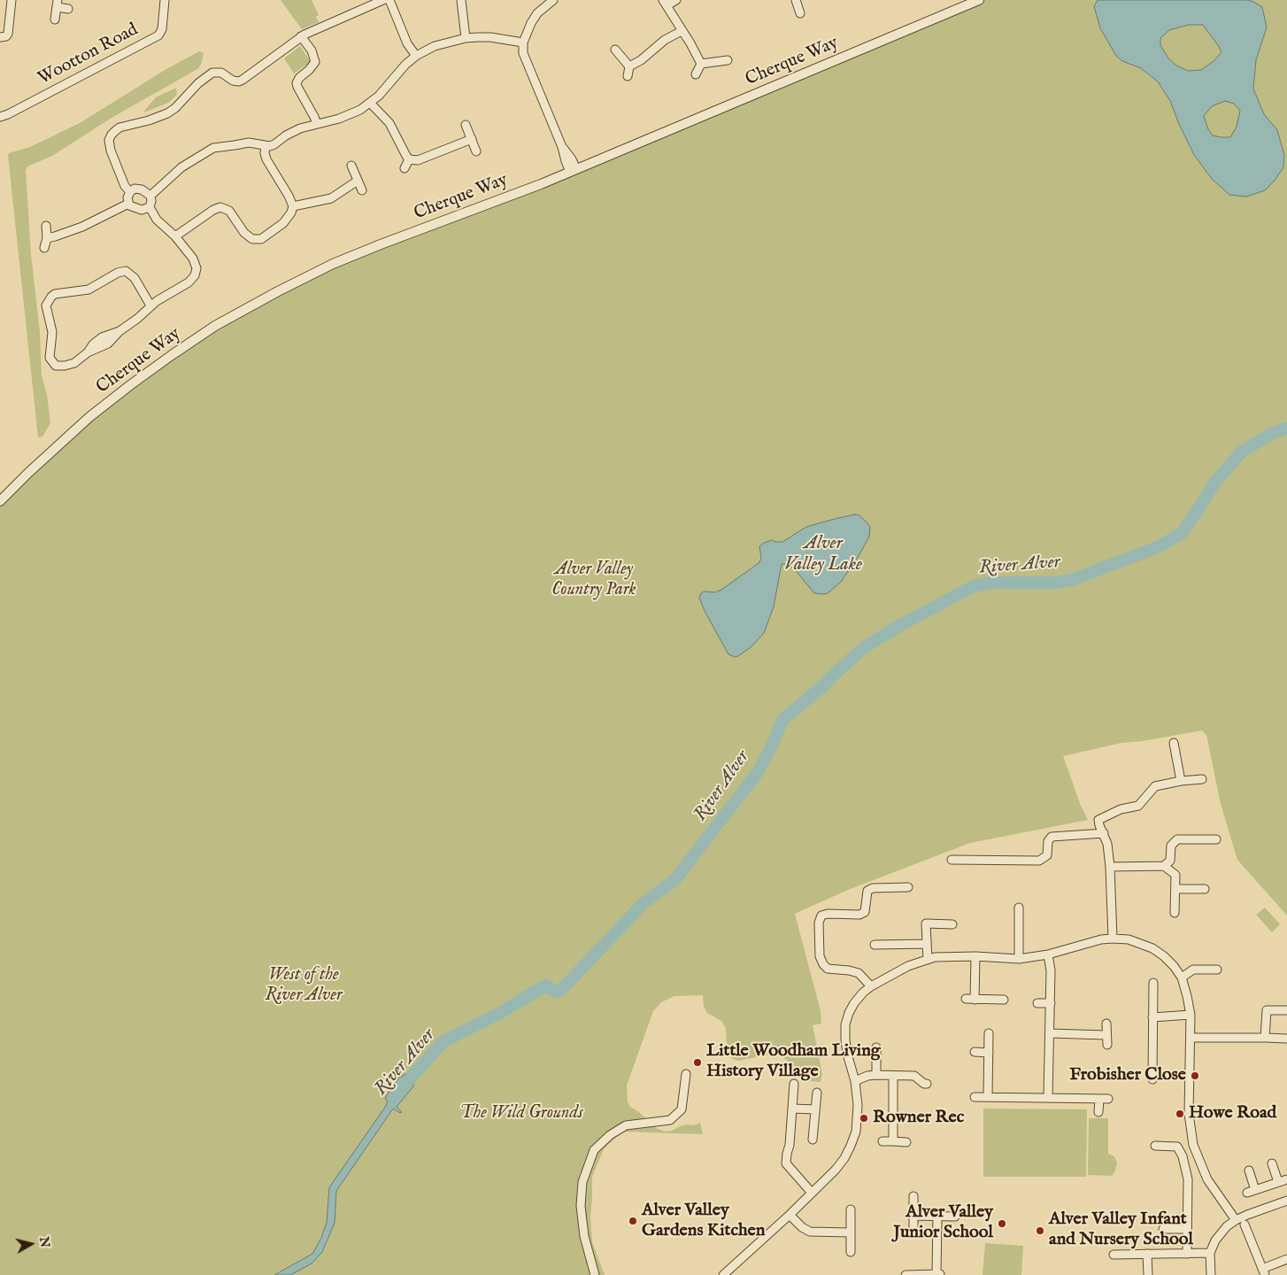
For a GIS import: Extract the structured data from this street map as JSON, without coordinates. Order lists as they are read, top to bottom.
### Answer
{
  "streets": {
    "street": ["Wootton Road", "Cherque Way"]
  },
  "water": ["Alver Valley Lake", "River Alver"],
  "parks": ["Alver Valley Country Park", "West of the River Alver", "The Wild Grounds"],
  "places": [
    "Little Woodham Living History Village",
    "Frobisher Close",
    "Howe Road",
    "Rowner Rec",
    "Alver Valley Gardens Kitchen",
    "Alver Valley Junior School",
    "Alver Valley Infant and Nursery School"
  ],
  "north": "right"
}
